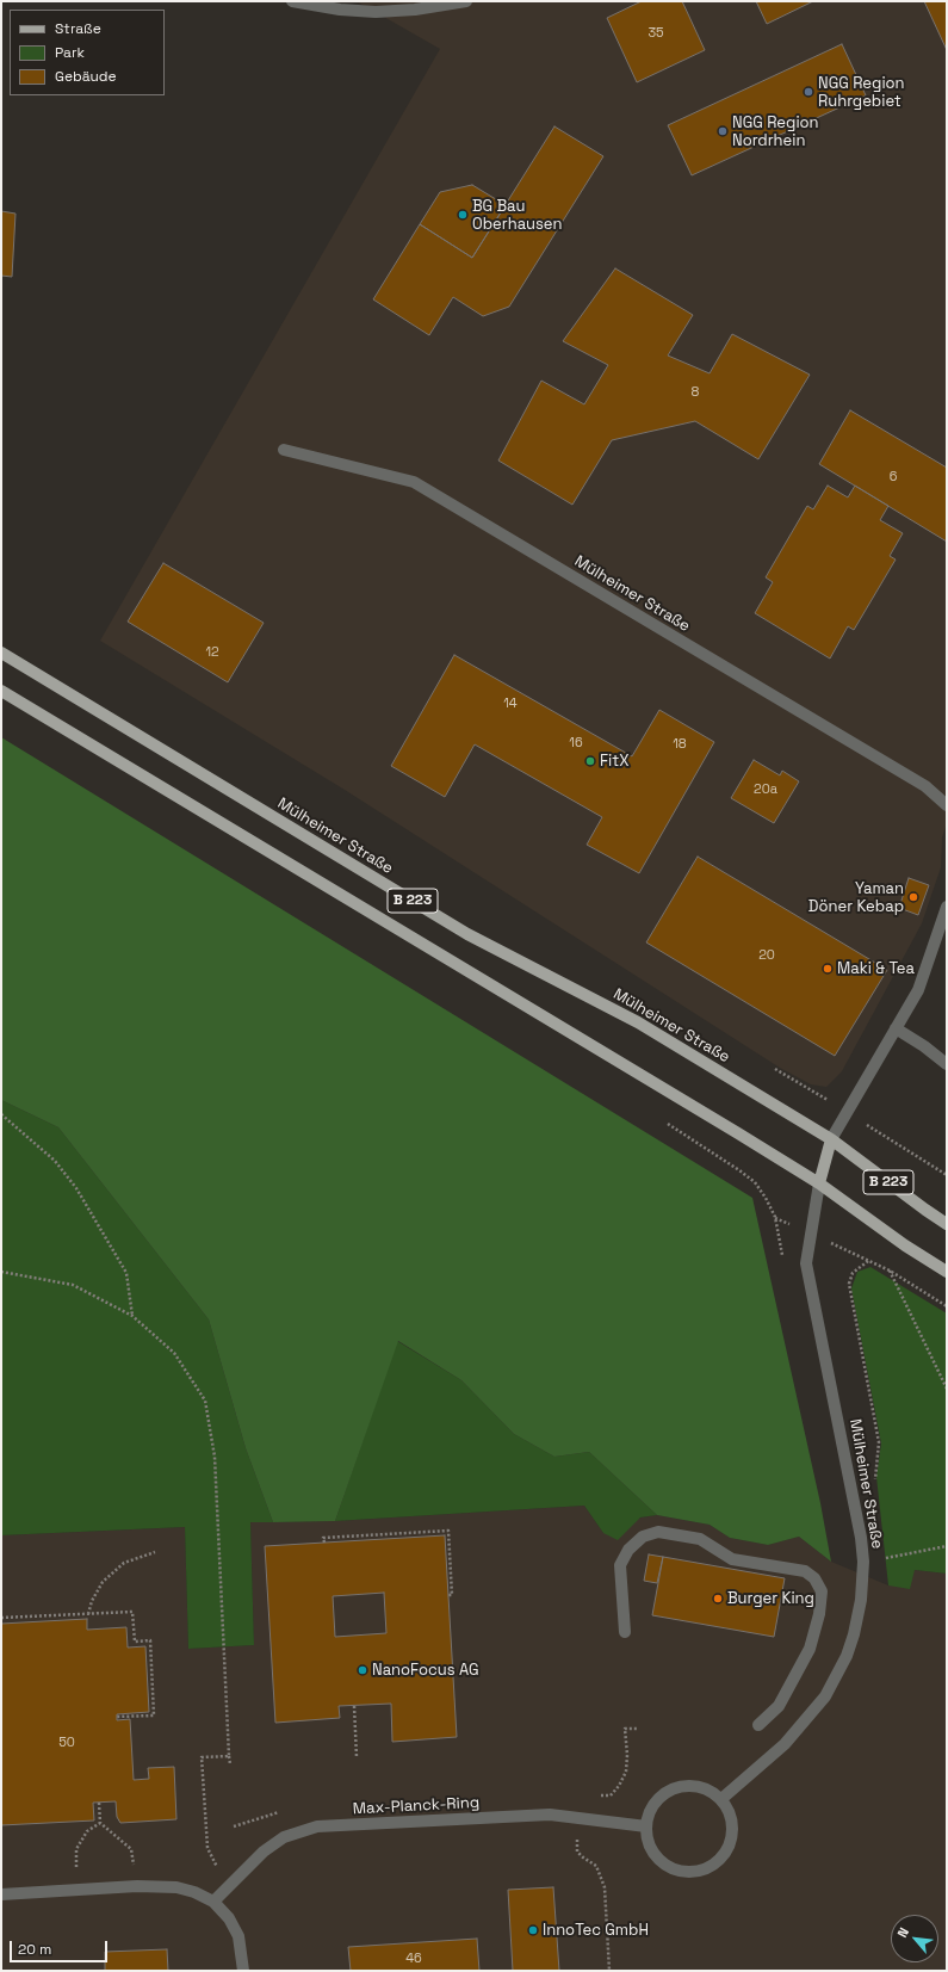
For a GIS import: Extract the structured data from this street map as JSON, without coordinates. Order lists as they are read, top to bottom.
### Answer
{
  "streets": {
    "main road": ["Mülheimer Straße", "B 223"],
    "street": ["Max-Planck-Ring"]
  },
  "crossings": [
    ["Mülheimer Straße", "B 223"],
    ["Mülheimer Straße", "Max-Planck-Ring"]
  ],
  "places": [
    "NGG Region Ruhrgebiet",
    "NGG Region Nordrhein",
    "BG Bau Oberhausen",
    "FitX",
    "Yaman Döner Kebap",
    "Maki & Tea",
    "Burger King",
    "NanoFocus AG",
    "InnoTec GmbH"
  ],
  "house_numbers": [
    "35",
    "8",
    "6",
    "12",
    "14",
    "16",
    "18",
    "20a",
    "20",
    "50",
    "46"
  ],
  "legend": ["Straße", "Park", "Gebäude"],
  "scale_bar": "20 m",
  "north": "top left"
}
